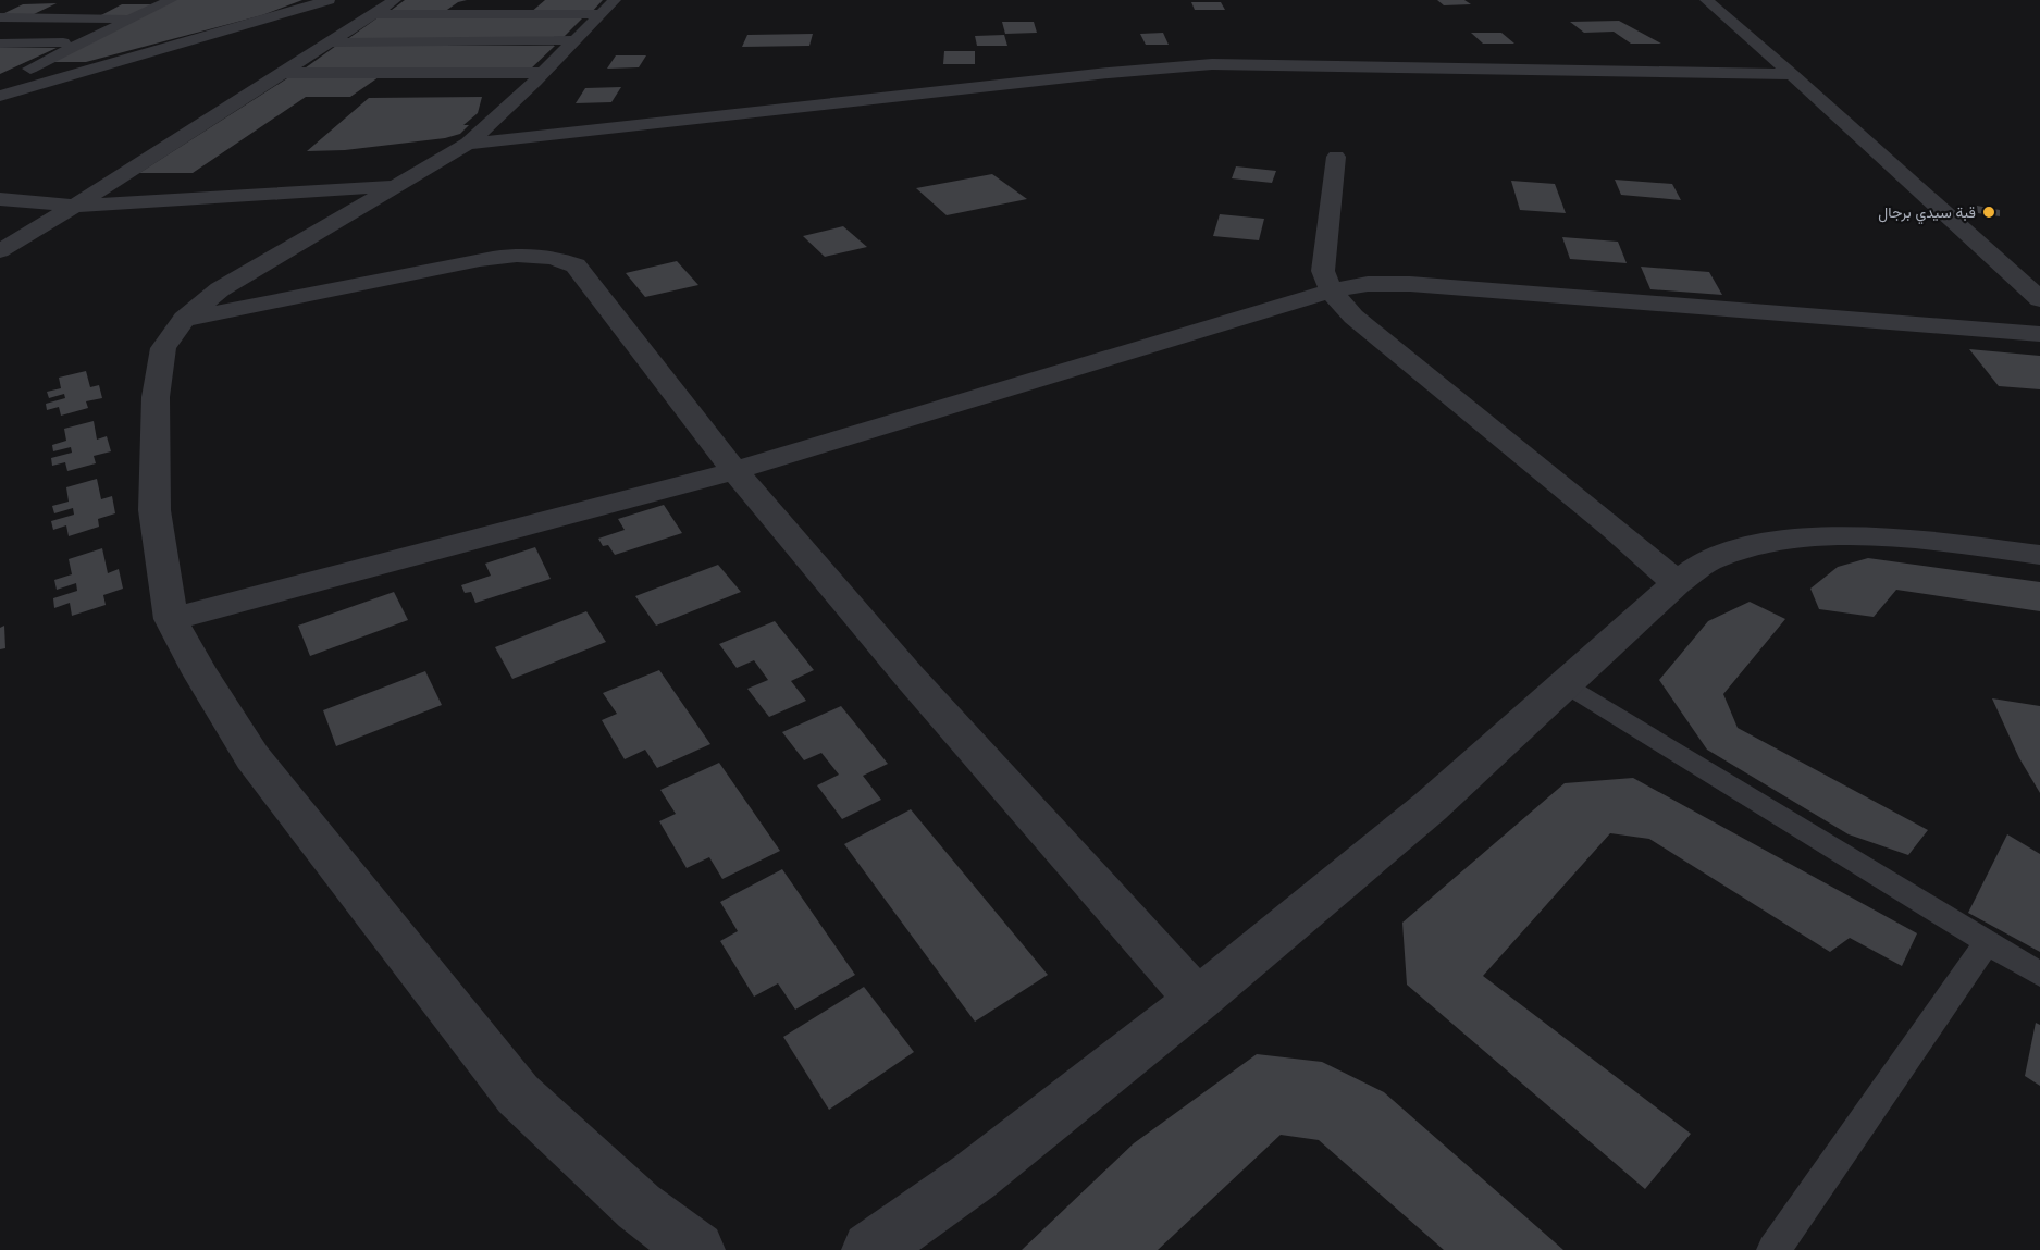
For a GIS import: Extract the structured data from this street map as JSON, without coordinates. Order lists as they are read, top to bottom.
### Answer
{
  "places": ["قبة سيدي برجال"]
}
